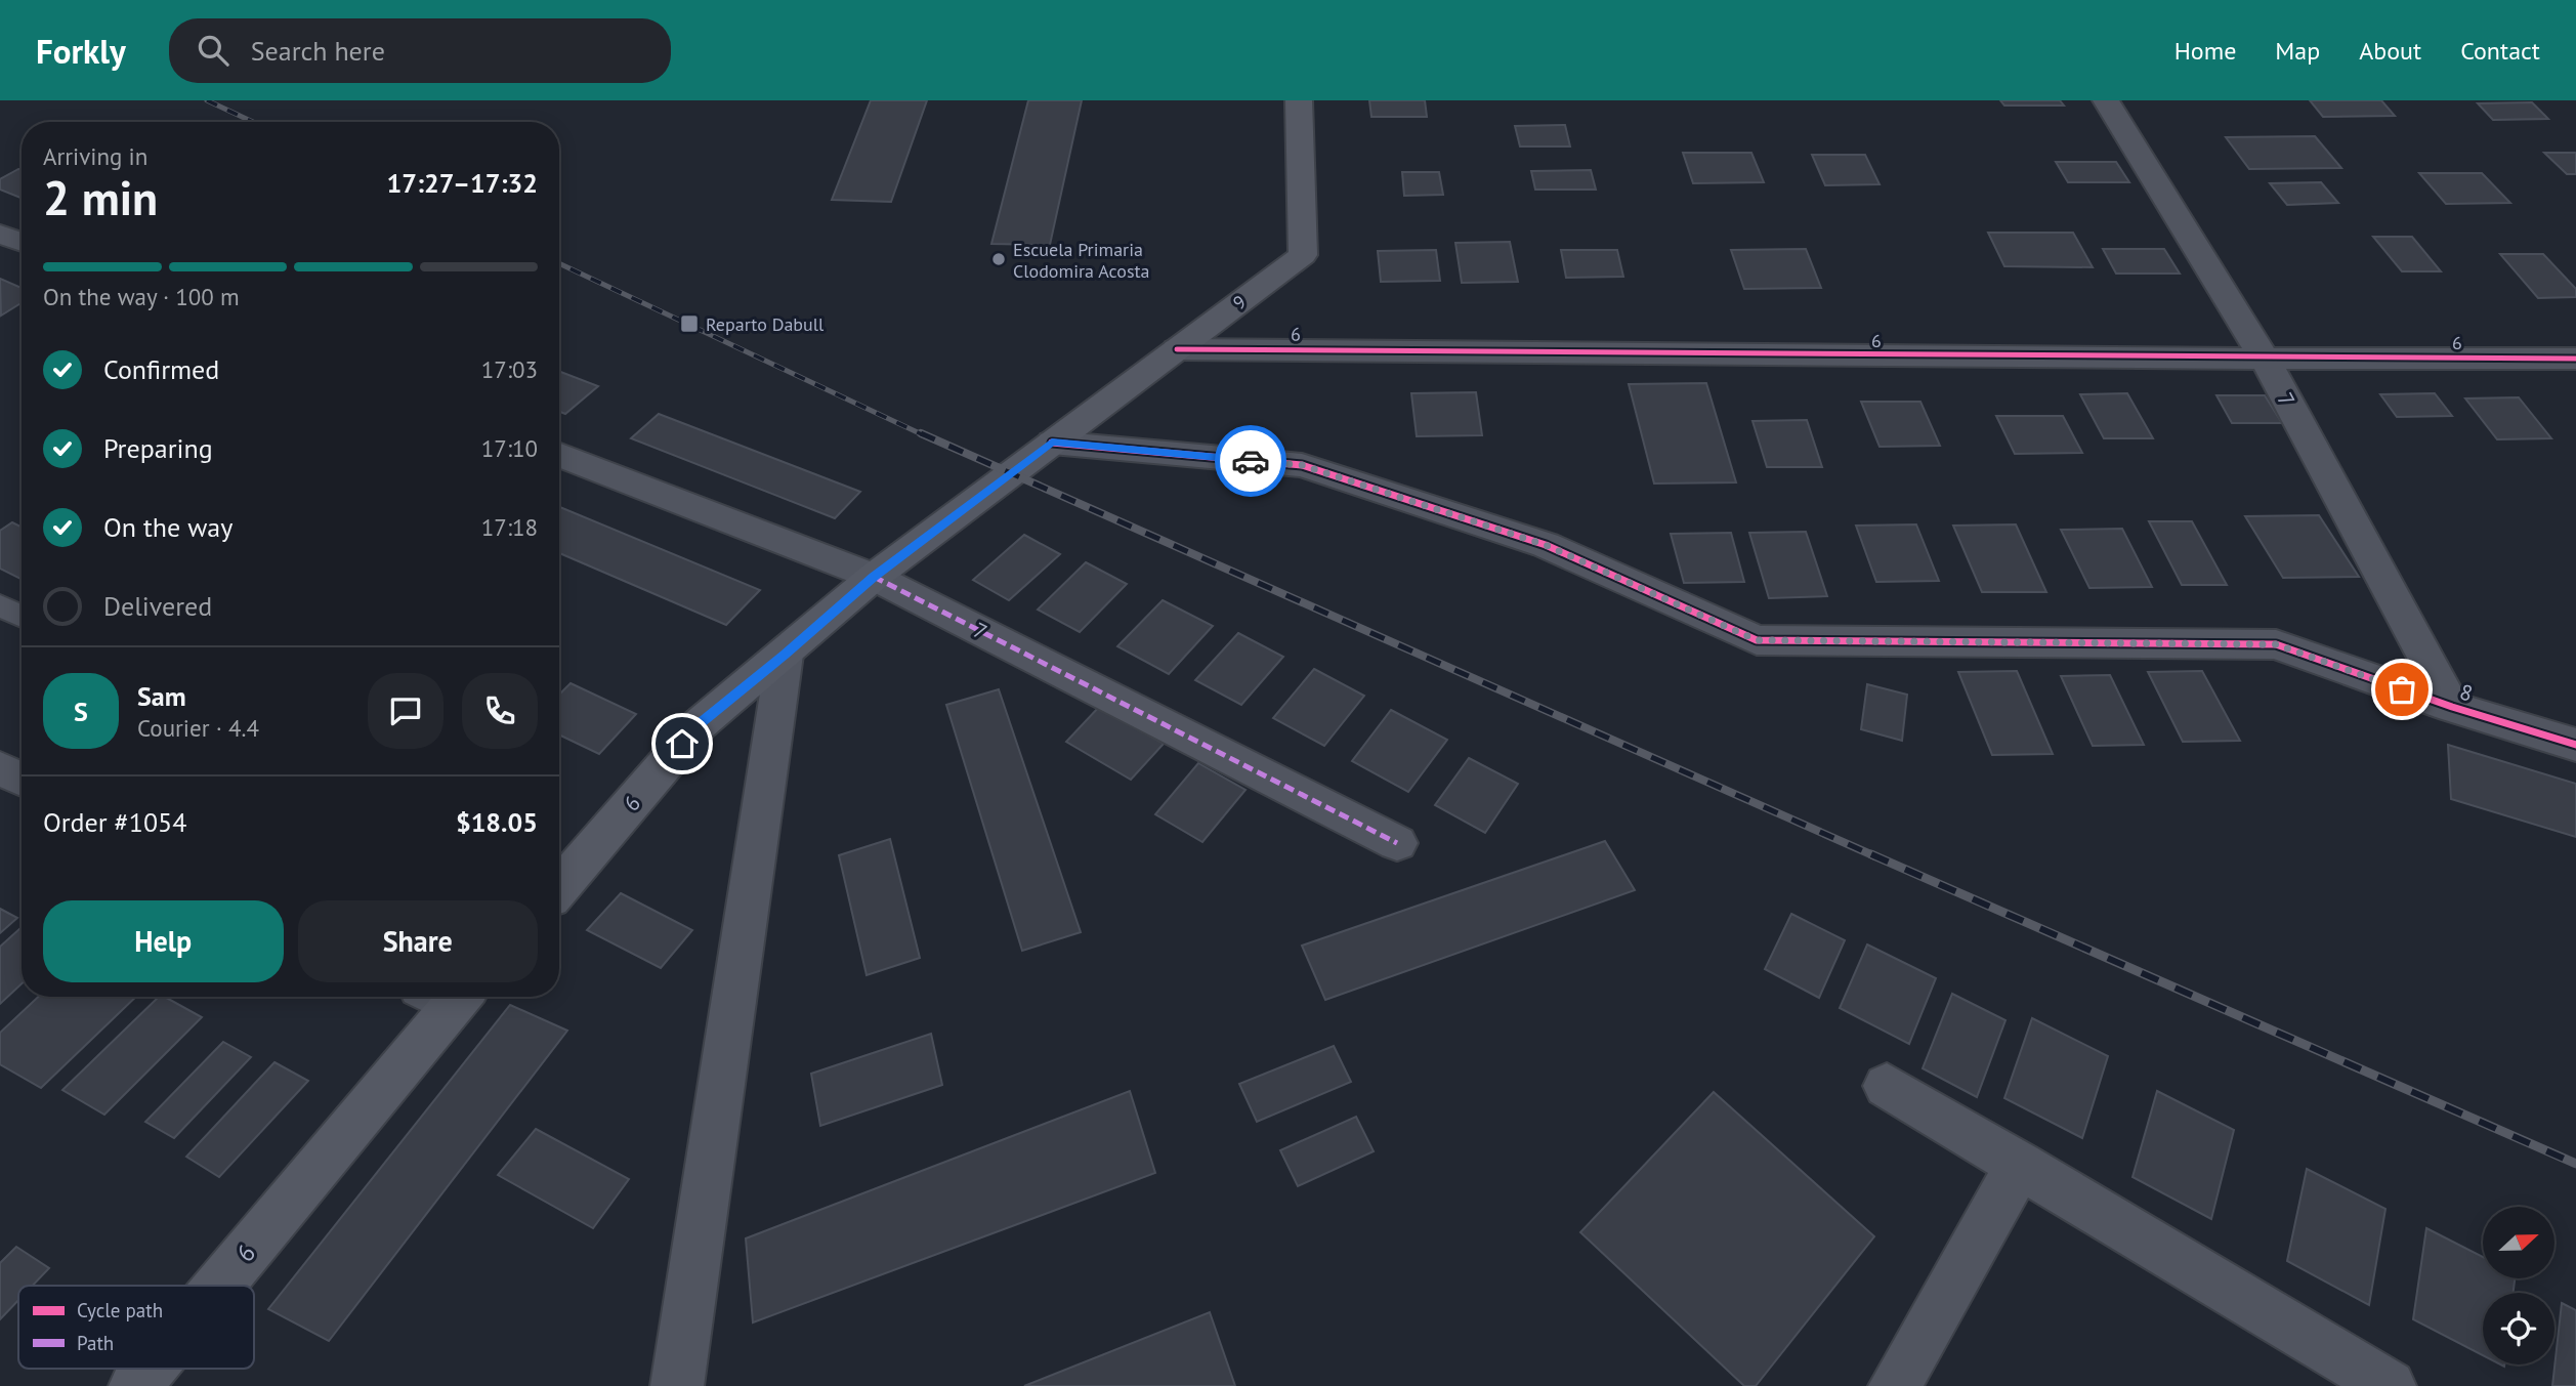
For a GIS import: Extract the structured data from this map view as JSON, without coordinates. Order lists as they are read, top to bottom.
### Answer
{
  "streets": {
    "street": [
      "9",
      "6",
      "7",
      "8"
    ]
  },
  "crossings": [
    ["9", "6"],
    ["9", "8"],
    ["6", "7"],
    ["6", "8"],
    ["7", "8"]
  ],
  "places": {
    "other": ["Escuela Primaria Clodomira Acosta"],
    "transit": ["Reparto Dabull"]
  },
  "legend": ["Cycle path", "Path"],
  "north": "right",
  "page": {
    "header": "Forkly",
    "search": "Search here",
    "nav": [
      "Home",
      "Map",
      "About",
      "Contact"
    ],
    "heading": ["2 min", "Arriving in", "17:27–17:32"],
    "panel": [
      "Sam",
      "Courier · 4.4",
      "Order #1054",
      "$18.05"
    ],
    "bar": "On the way · 100 m",
    "list": [
      ["Confirmed", "17:03"],
      ["Preparing", "17:10"],
      ["On the way", "17:18"],
      "Delivered"
    ],
    "round": "S",
    "buttons": ["Help", "Share"]
  }
}
